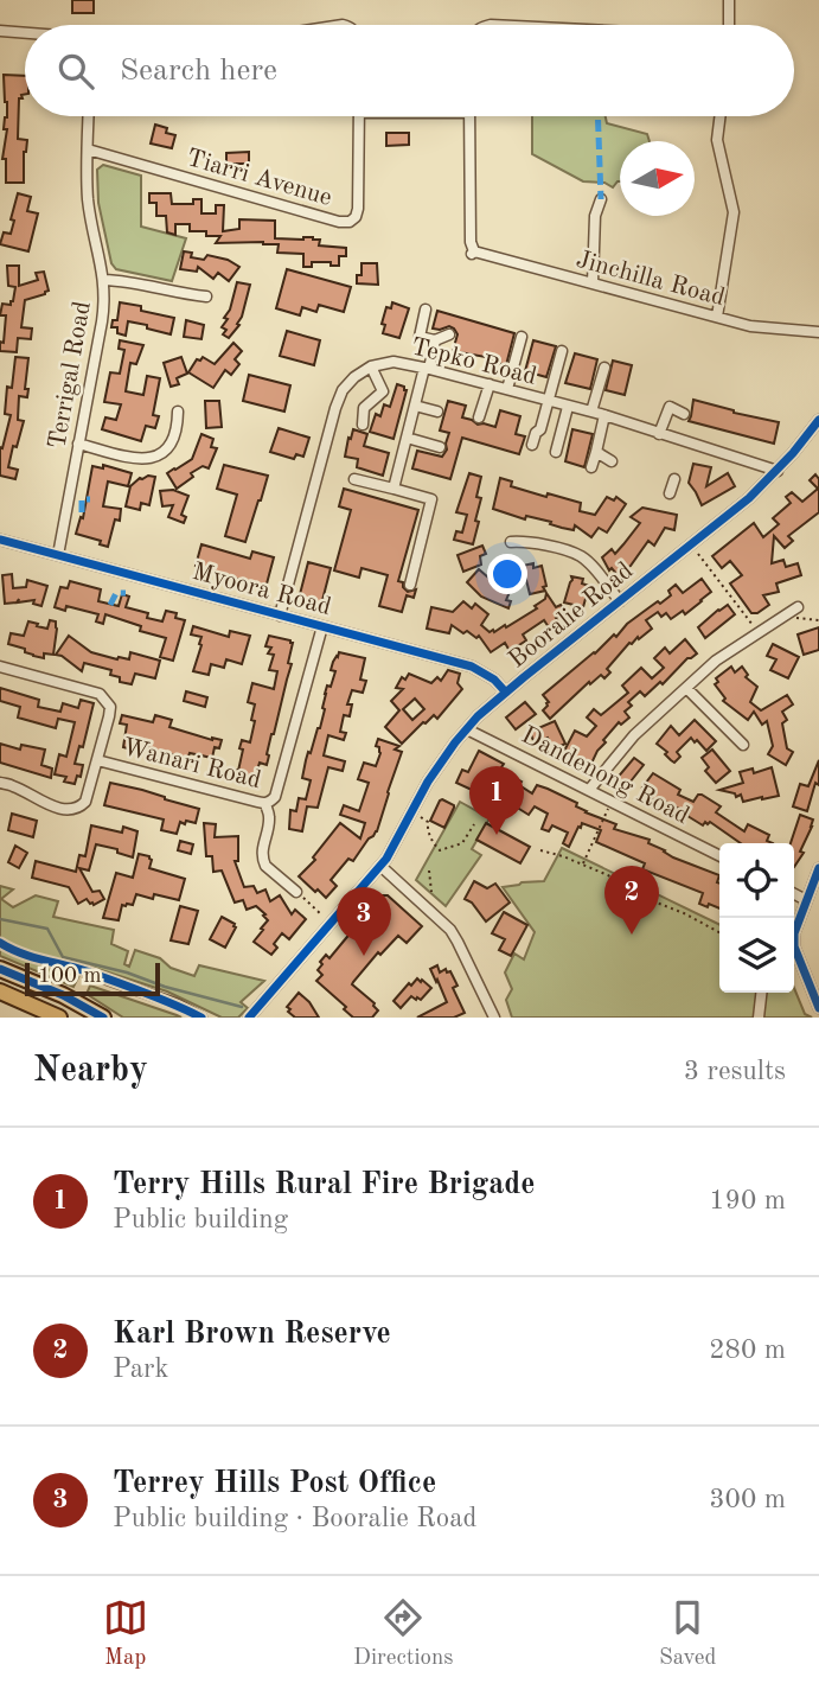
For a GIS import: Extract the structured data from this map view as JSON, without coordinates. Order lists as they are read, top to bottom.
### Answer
{
  "streets": {
    "street": [
      "Tiarri Avenue",
      "Jinchilla Road",
      "Tepko Road",
      "Terrigal Road",
      "Myoora Road",
      "Booralie Road",
      "Wanari Road",
      "Dandenong Road"
    ]
  },
  "crossings": [
    ["Tiarri Avenue", "Terrigal Road"],
    ["Tepko Road", "Booralie Road"],
    ["Terrigal Road", "Myoora Road"],
    ["Myoora Road", "Booralie Road"],
    ["Myoora Road", "Wanari Road"],
    ["Booralie Road", "Dandenong Road"]
  ],
  "scale_bar": "100 m",
  "north": "right",
  "page": {
    "search": "Search here",
    "pins": ["1", "2", "3"],
    "scale": "100 m",
    "heading": ["Nearby", "3 results"],
    "list": [
      {
        "mark": "1",
        "name": "Terry Hills Rural Fire Brigade",
        "note": "Public building",
        "value": "190 m"
      },
      {
        "mark": "2",
        "name": "Karl Brown Reserve",
        "note": "Park",
        "value": "280 m"
      },
      {
        "mark": "3",
        "name": "Terrey Hills Post Office",
        "note": "Public building · Booralie Road",
        "value": "300 m"
      }
    ],
    "nav": ["Map", "Directions", "Saved"]
  }
}
